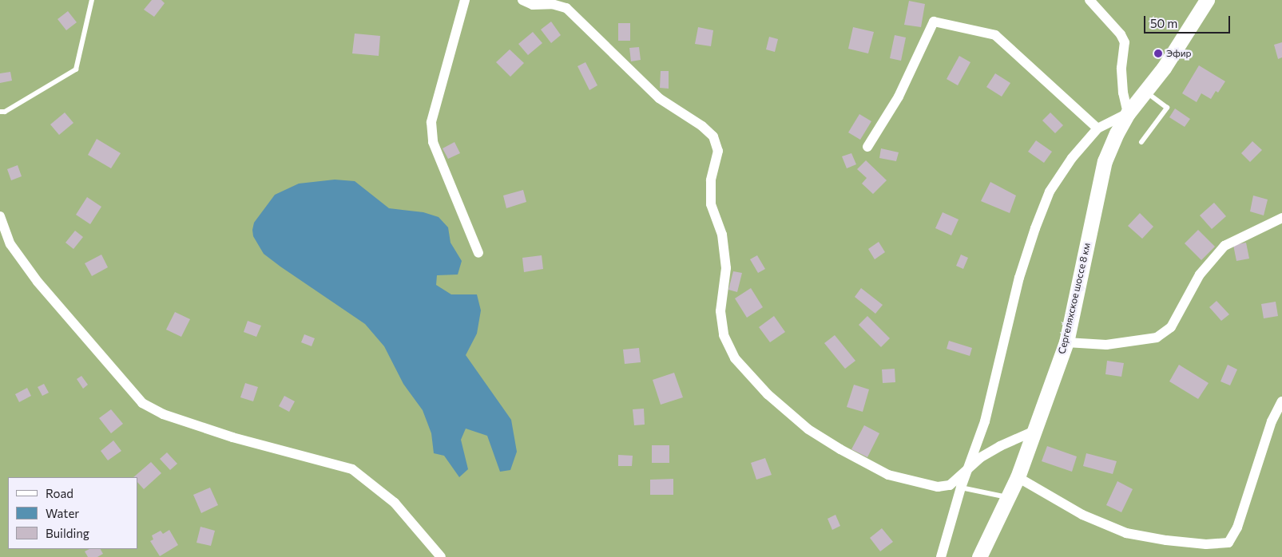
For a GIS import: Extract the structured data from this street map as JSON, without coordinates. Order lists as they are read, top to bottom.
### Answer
{
  "streets": {
    "main road": ["Сергеляхское шоссе 8 км"]
  },
  "places": ["Эфир"],
  "legend": ["Road", "Water", "Building"],
  "scale_bar": "50 m"
}
